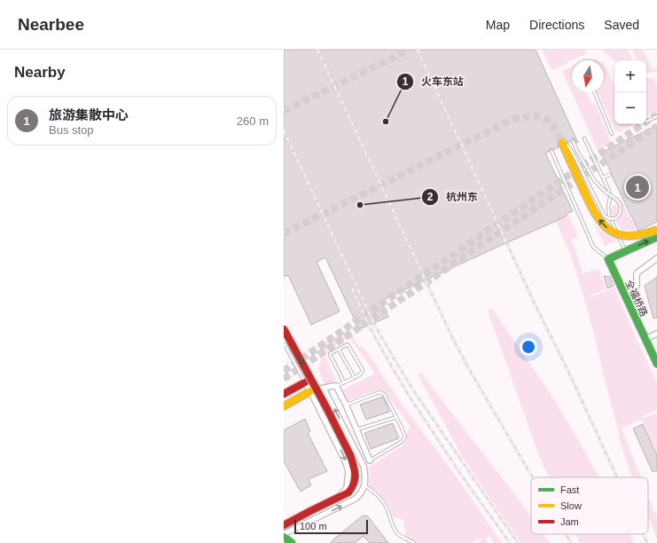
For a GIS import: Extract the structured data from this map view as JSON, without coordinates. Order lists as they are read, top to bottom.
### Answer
{
  "streets": {
    "main road": ["全福桥路"]
  },
  "places": ["火车东站", "杭州东"],
  "legend": ["Fast", "Slow", "Jam"],
  "scale_bar": "100 m",
  "north": "bottom",
  "page": {
    "header": "Nearbee",
    "nav": ["Map", "Directions", "Saved"],
    "heading": "Nearby",
    "map_buttons": ["+", "−"],
    "list": [
      {
        "mark": "1",
        "name": "旅游集散中心",
        "note": "Bus stop",
        "value": "260 m"
      }
    ],
    "pins": "1",
    "scale": "100 m"
  }
}
